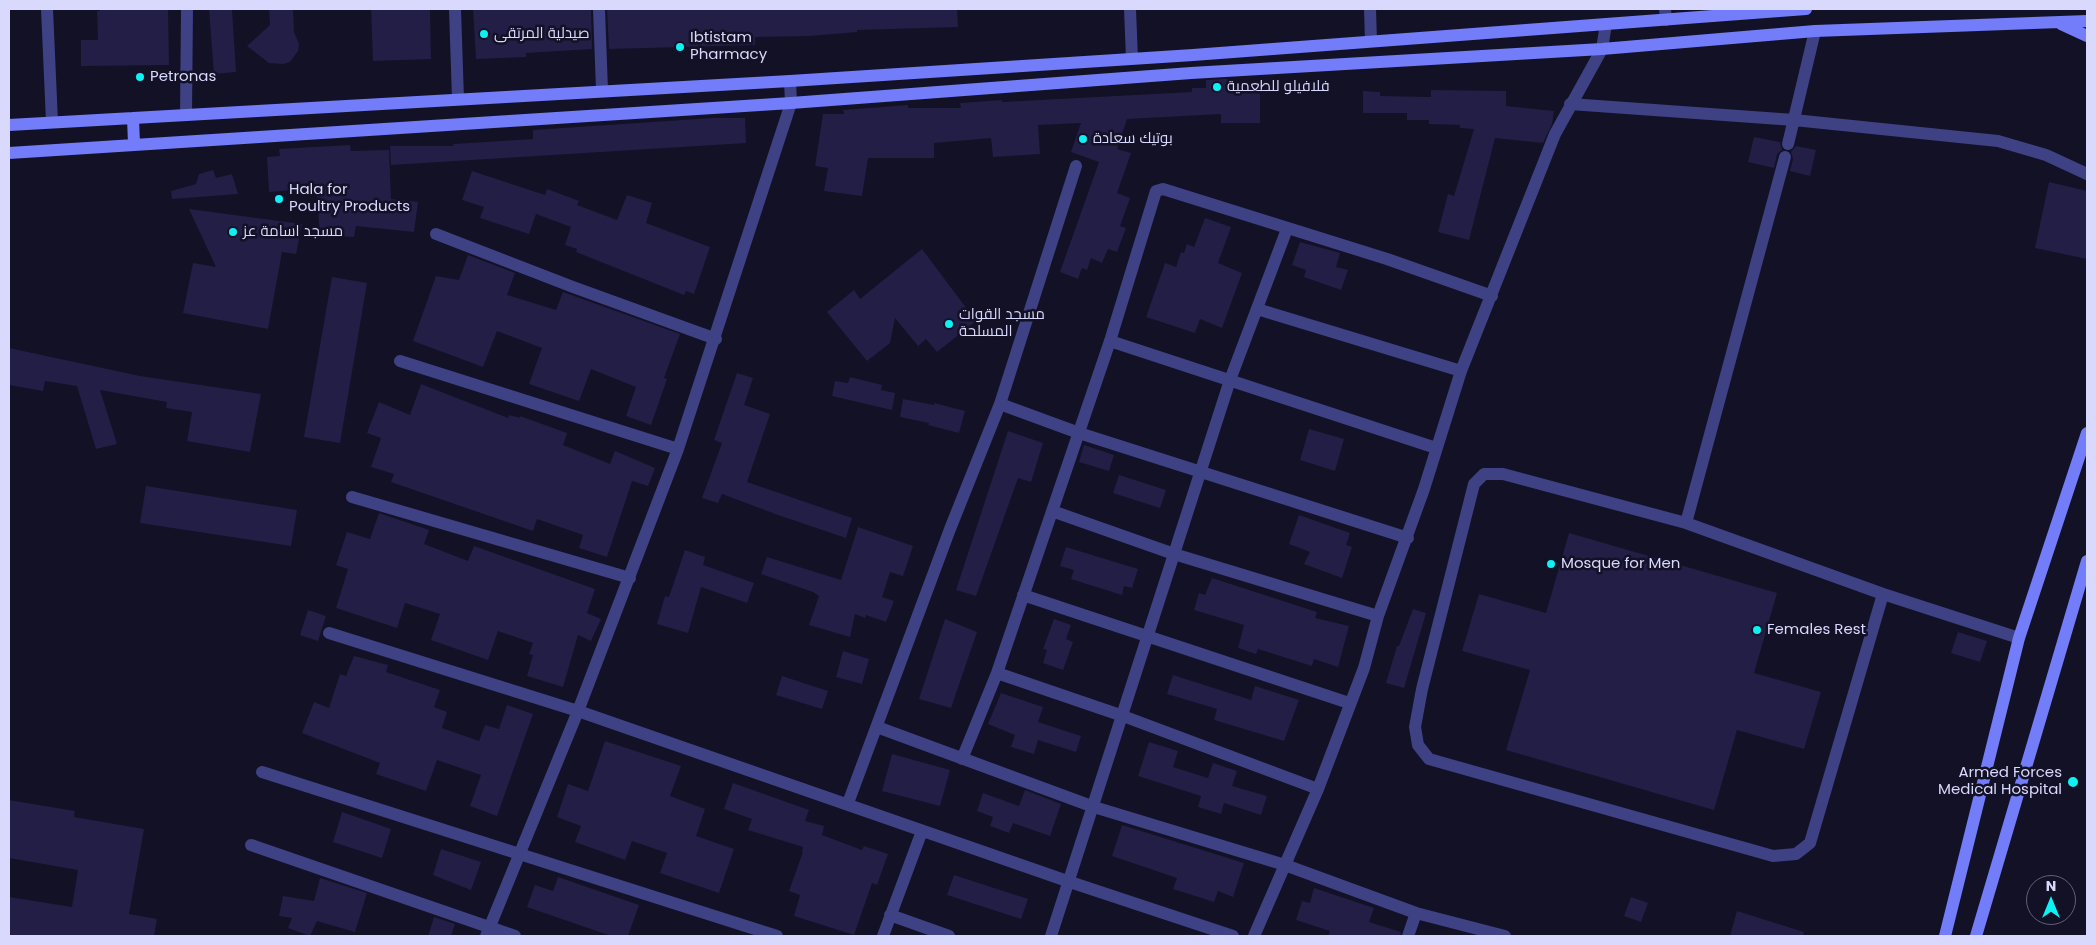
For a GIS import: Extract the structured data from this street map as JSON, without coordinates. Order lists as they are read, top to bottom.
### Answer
{
  "places": [
    "صيدلية المرتقى",
    "Ibtistam Pharmacy",
    "Petronas",
    "فلافيلو للطعمية",
    "بوتيك سعادة",
    "Hala for Poultry Products",
    "مسجد اسامة عز",
    "مسجد القوات المسلحة",
    "Mosque for Men",
    "Females Rest",
    "Armed Forces Medical Hospital"
  ],
  "north": "top"
}
